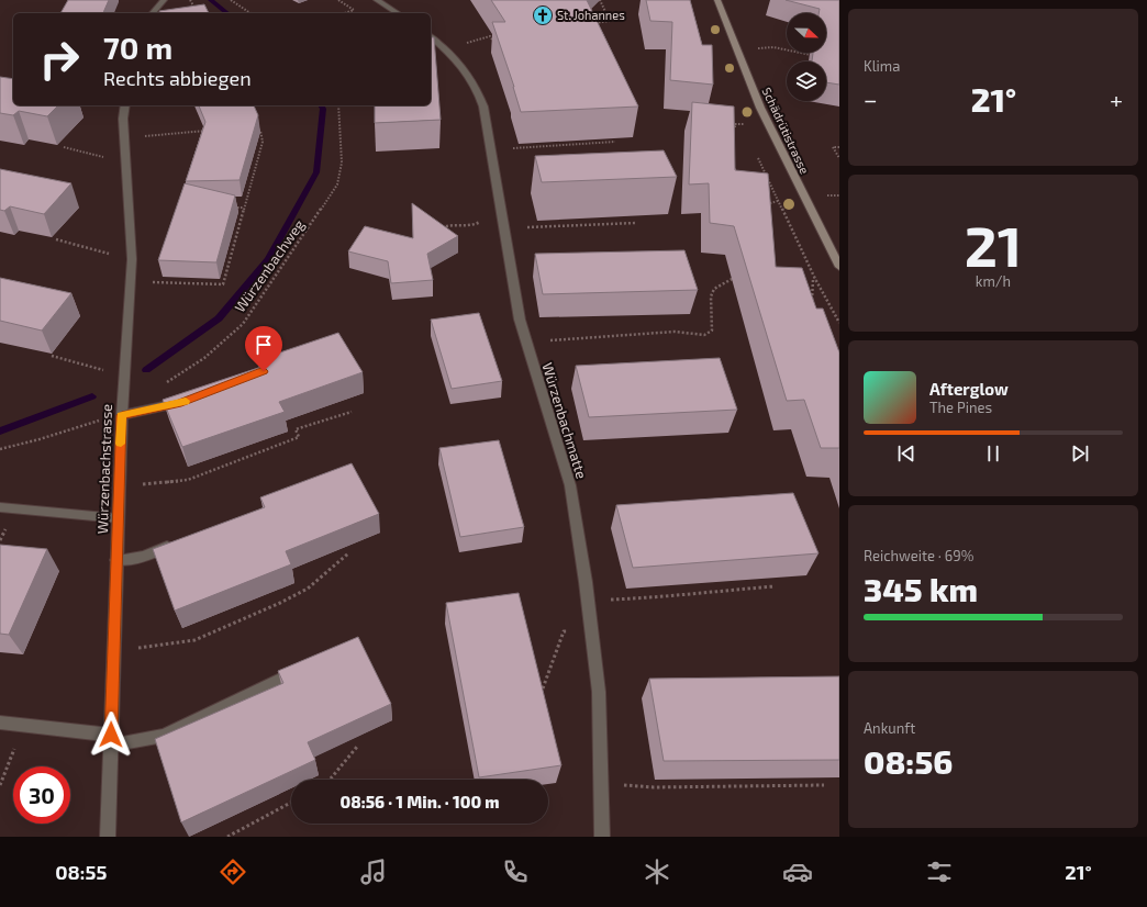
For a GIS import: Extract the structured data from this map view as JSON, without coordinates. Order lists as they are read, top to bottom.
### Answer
{
  "streets": {
    "main road": ["Schädrütistrasse"],
    "street": ["Würzenbachmatte", "Würzenbachstrasse"],
    "path": ["Würzenbachweg"]
  },
  "places": {
    "church": ["St. Johannes"]
  },
  "north": "right",
  "page": {
    "tile": [
      "Klima",
      ["21", "km/h"],
      ["Reichweite · 69%", "345 km"],
      ["Ankunft", "08:56"]
    ],
    "turn": ["70 m", "Rechts abbiegen"],
    "heat": ["−", "21°", "+"],
    "song": ["Afterglow", "The Pines"],
    "limit": "30",
    "trip": "08:56 · 1 Min. · 100 m",
    "tabs": ["08:55", "21°"]
  }
}
